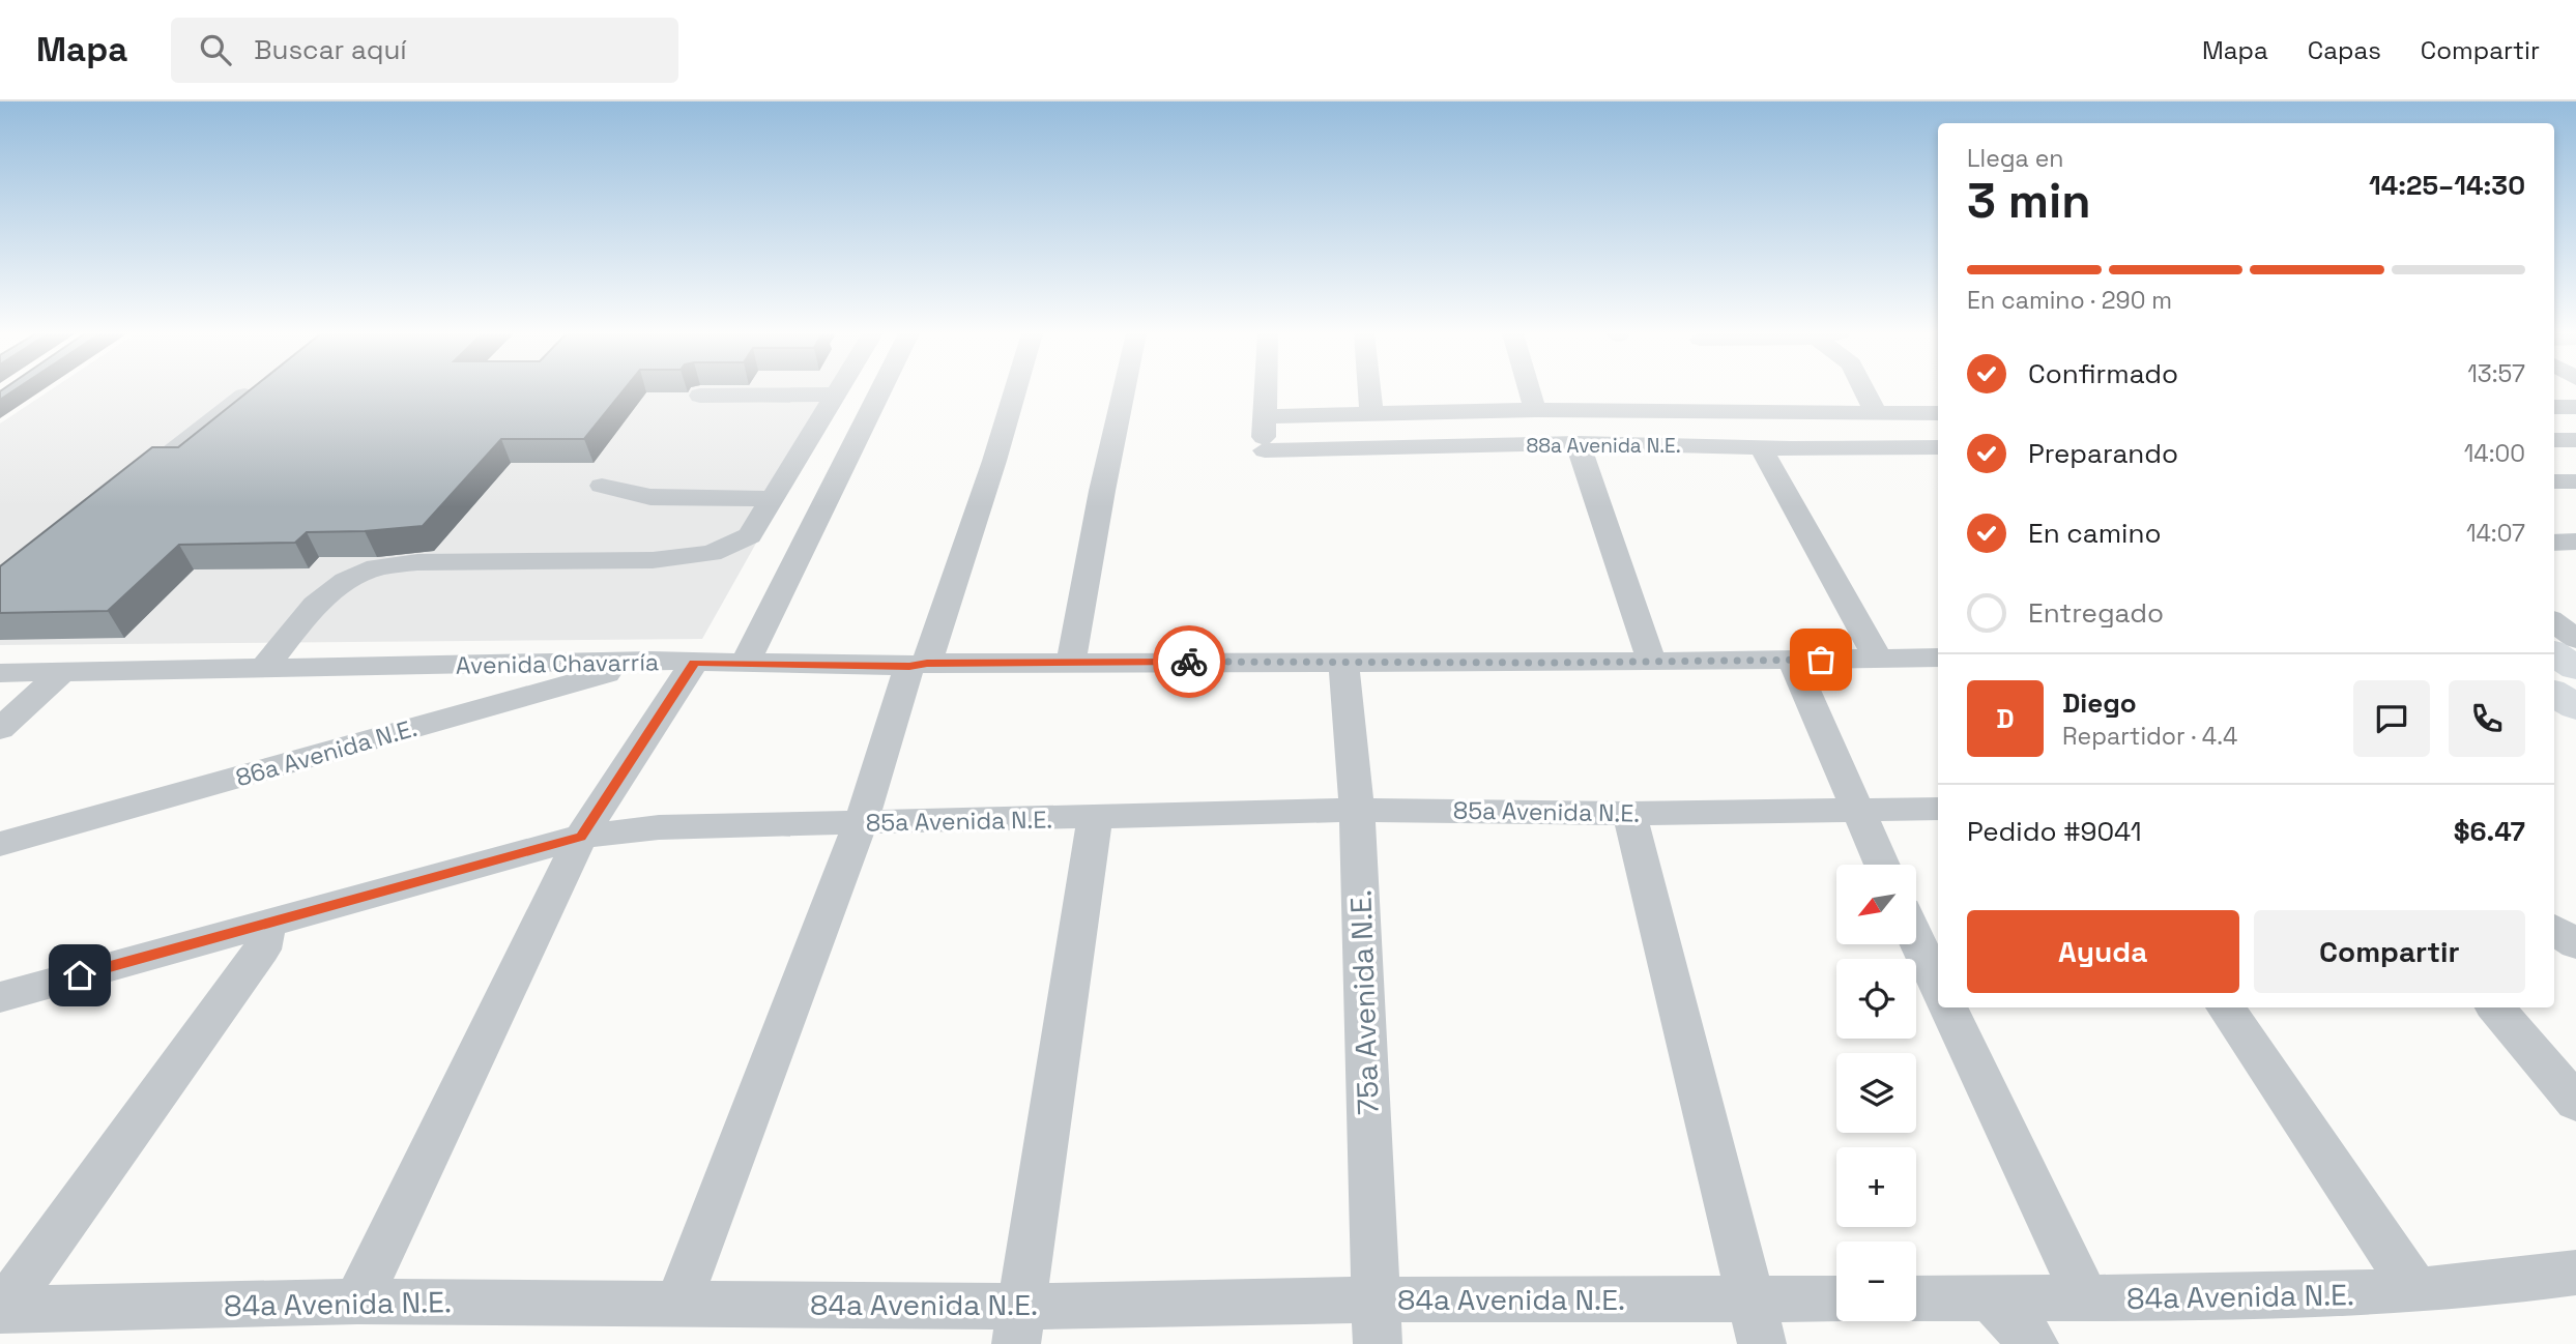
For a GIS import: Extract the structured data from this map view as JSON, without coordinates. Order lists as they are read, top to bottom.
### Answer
{
  "streets": {
    "street": [
      "88a Avenida N.E.",
      "Avenida Chavarría",
      "86a Avenida N.E.",
      "85a Avenida N.E.",
      "75a Avenida N.E.",
      "84a Avenida N.E."
    ]
  },
  "crossings": [
    ["Avenida Chavarría", "86a Avenida N.E."],
    ["Avenida Chavarría", "75a Avenida N.E."],
    ["85a Avenida N.E.", "75a Avenida N.E."],
    ["75a Avenida N.E.", "84a Avenida N.E."]
  ],
  "north": "bottom left",
  "page": {
    "header": "Mapa",
    "search": "Buscar aquí",
    "nav": ["Mapa", "Capas", "Compartir"],
    "heading": ["3 min", "Llega en", "14:25–14:30"],
    "panel": [
      "Diego",
      "Repartidor · 4.4",
      "Pedido #9041",
      "$6.47"
    ],
    "bar": "En camino · 290 m",
    "list": [
      ["Confirmado", "13:57"],
      ["Preparando", "14:00"],
      ["En camino", "14:07"],
      "Entregado"
    ],
    "round": "D",
    "map_buttons": ["+", "−"],
    "buttons": ["Ayuda", "Compartir"]
  }
}
